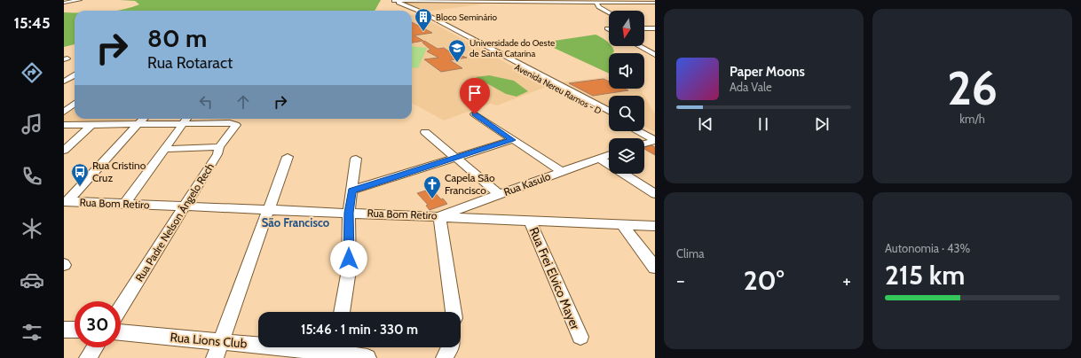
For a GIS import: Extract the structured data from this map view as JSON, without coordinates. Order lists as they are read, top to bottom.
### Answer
{
  "streets": {
    "street": [
      "Avenida Nereu Ramos - D",
      "Rua Kasulo",
      "Rua Bom Retiro",
      "Rua Padre Nelson Ângelo Rech",
      "Rua Frei Elvico Mayer",
      "Rua Lions Club"
    ]
  },
  "crossings": [
    ["Rua Kasulo", "Rua Bom Retiro"],
    ["Rua Bom Retiro", "Rua Padre Nelson Ângelo Rech"],
    ["Rua Bom Retiro", "Rua Frei Elvico Mayer"]
  ],
  "districts": ["São Francisco"],
  "places": {
    "building": ["Bloco Seminário"],
    "school or university": ["Universidade do Oeste de Santa Catarina"],
    "bus stop": ["Rua Cristino Cruz"],
    "church": ["Capela São Francisco"]
  },
  "north": "bottom",
  "page": {
    "tabs": "15:45",
    "tile": [
      ["26", "km/h"],
      "Clima",
      ["Autonomia · 43%", "215 km"]
    ],
    "turn": ["80 m", "Rua Rotaract"],
    "song": ["Paper Moons", "Ada Vale"],
    "heat": ["−", "20°", "+"],
    "limit": "30",
    "trip": "15:46 · 1 min · 330 m"
  }
}
